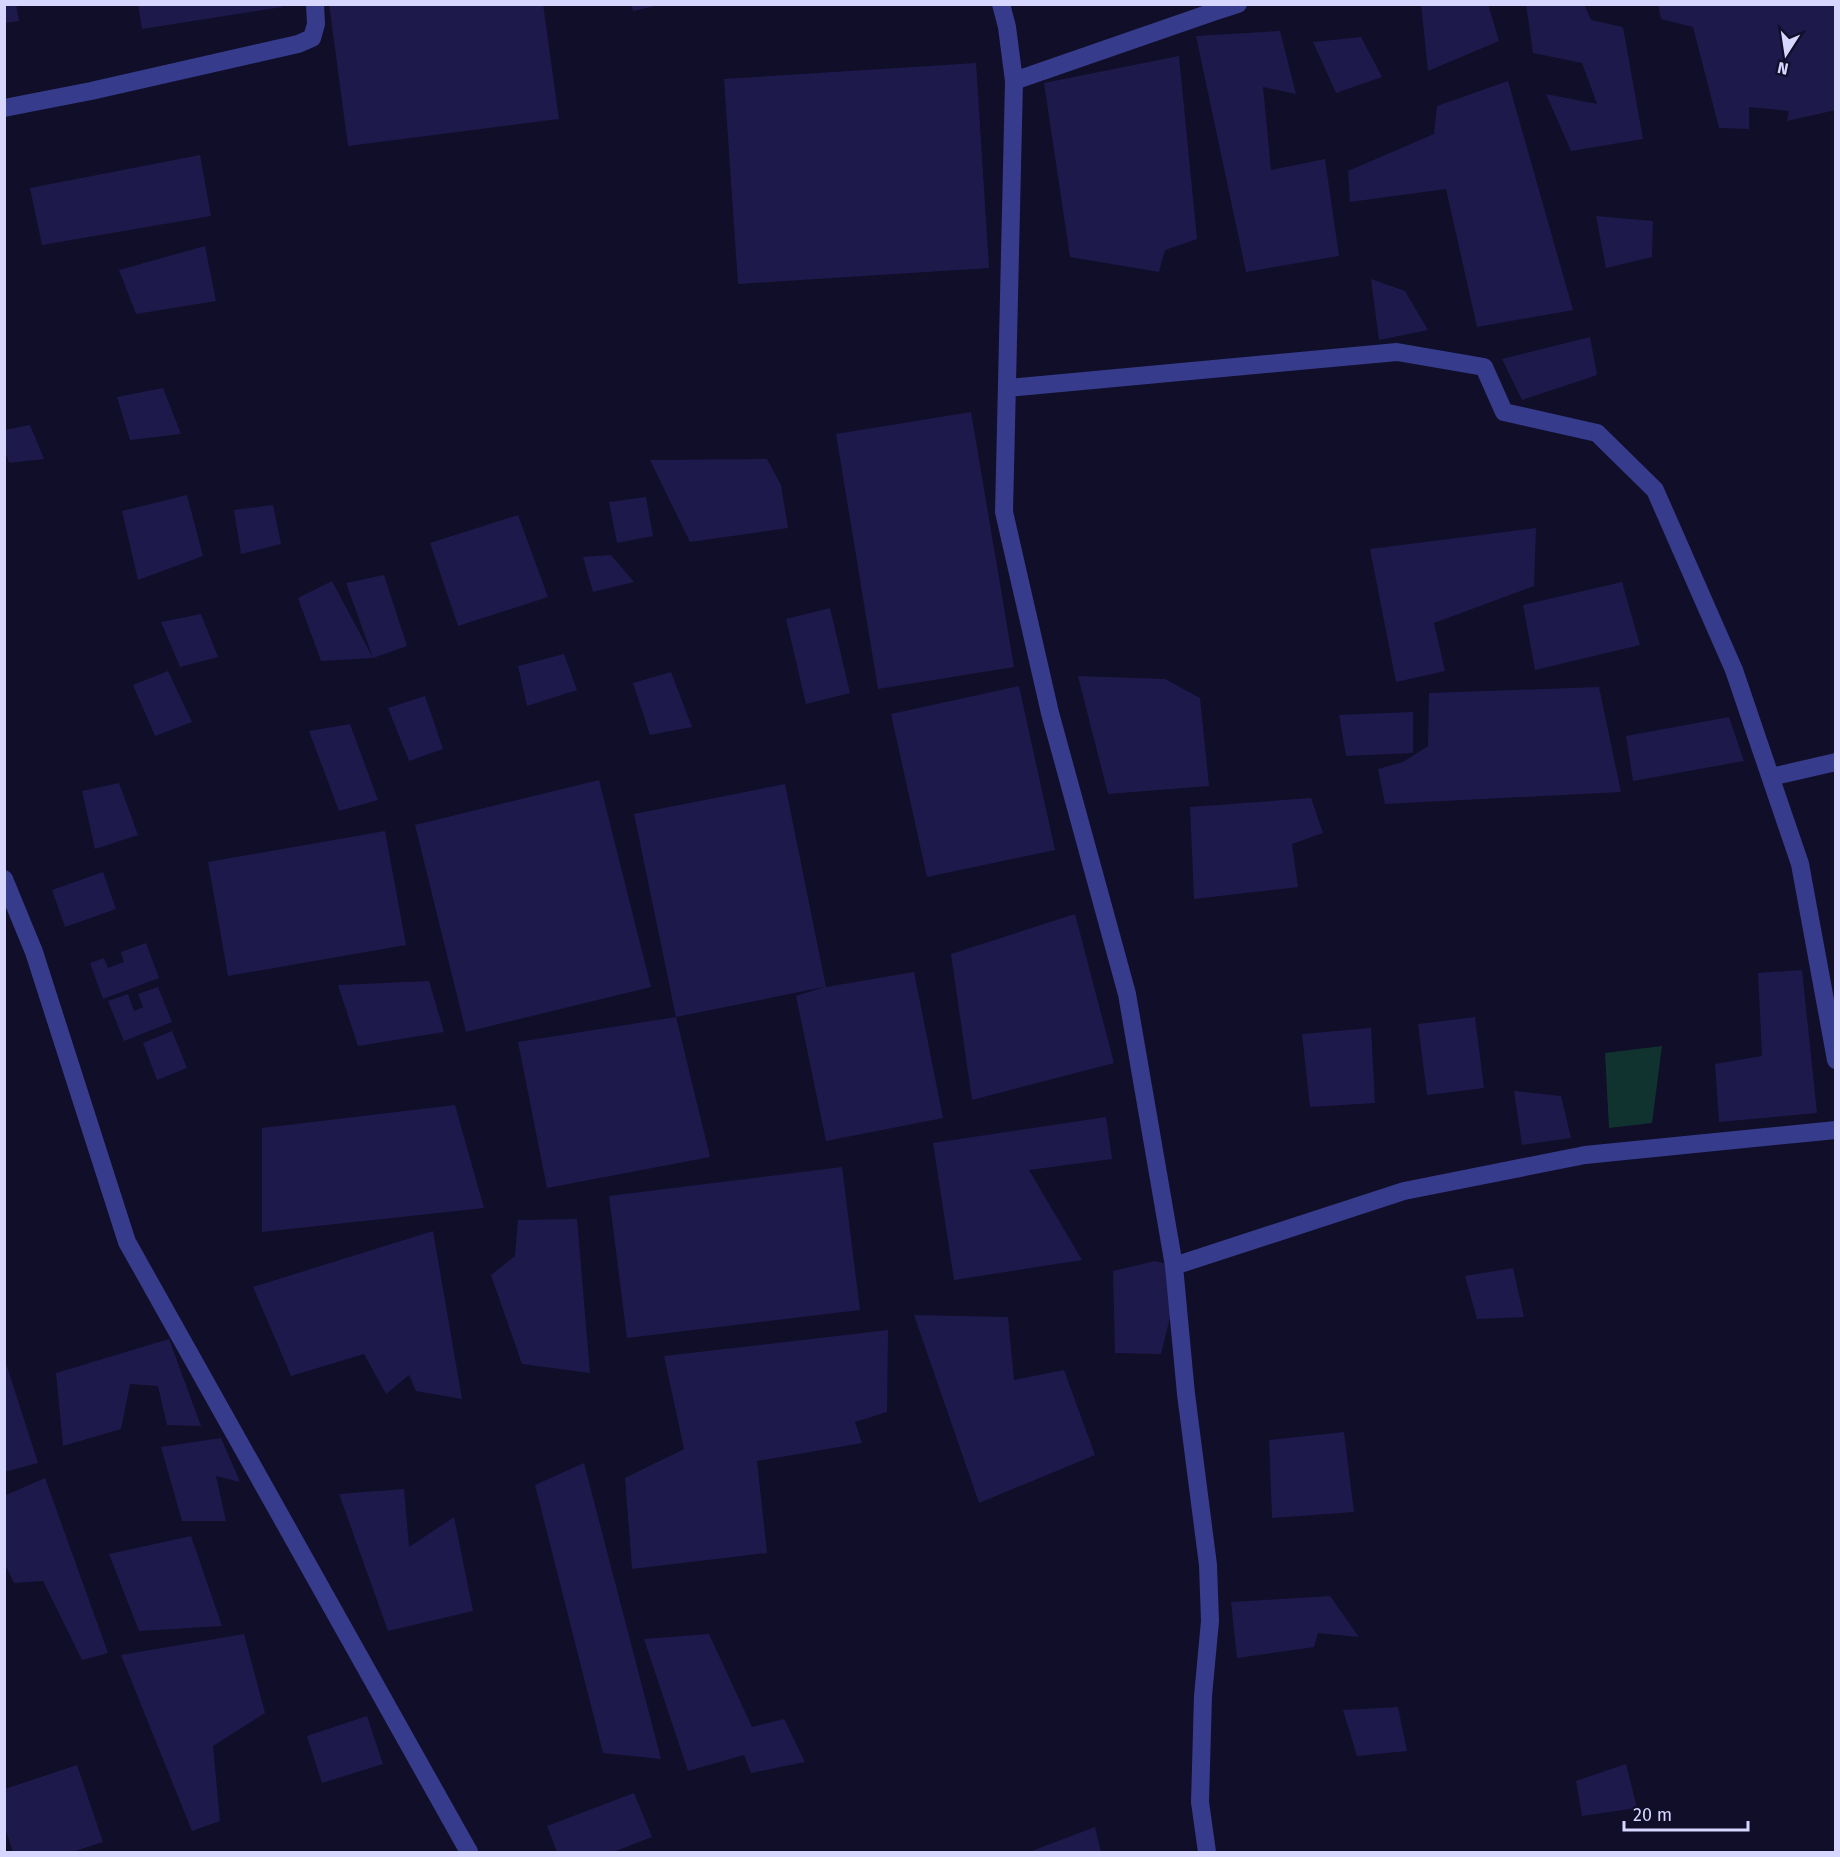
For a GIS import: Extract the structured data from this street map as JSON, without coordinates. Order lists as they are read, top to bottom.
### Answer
{
  "scale_bar": "20 m",
  "north": "bottom"
}
